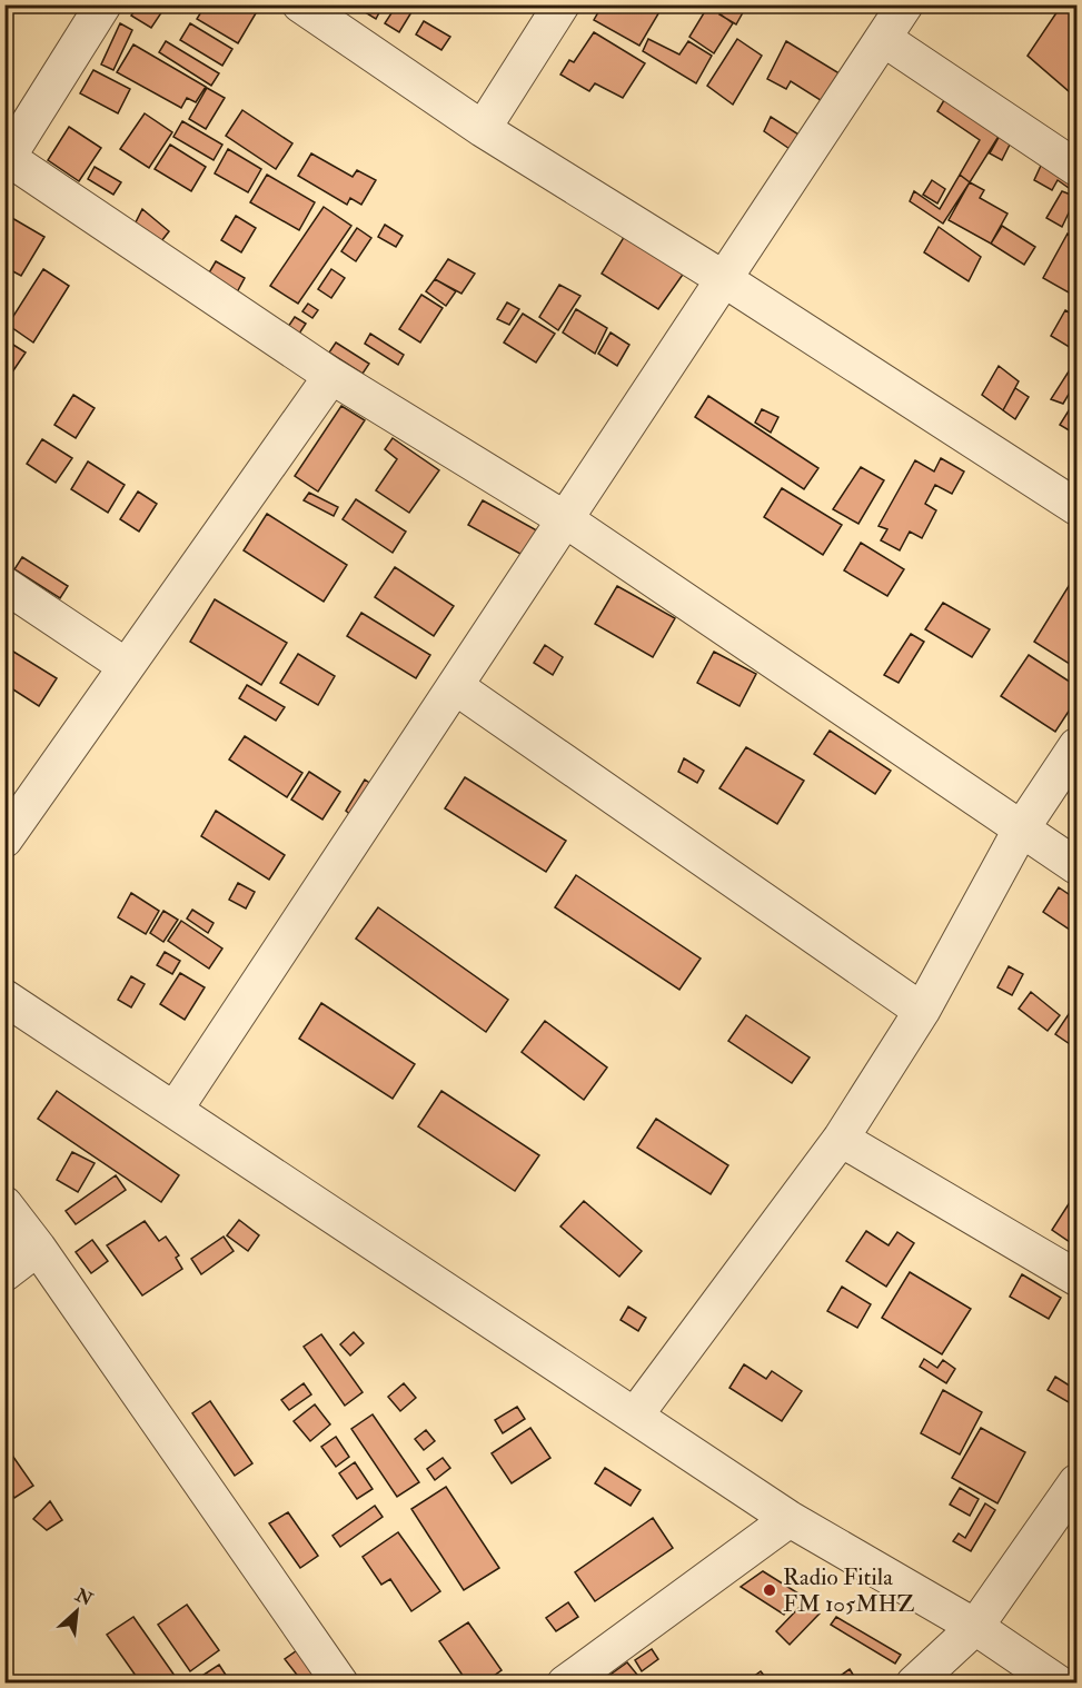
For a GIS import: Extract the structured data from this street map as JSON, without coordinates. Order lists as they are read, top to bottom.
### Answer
{
  "places": ["Radio Fitila FM 105MHZ"],
  "north": "top right"
}
